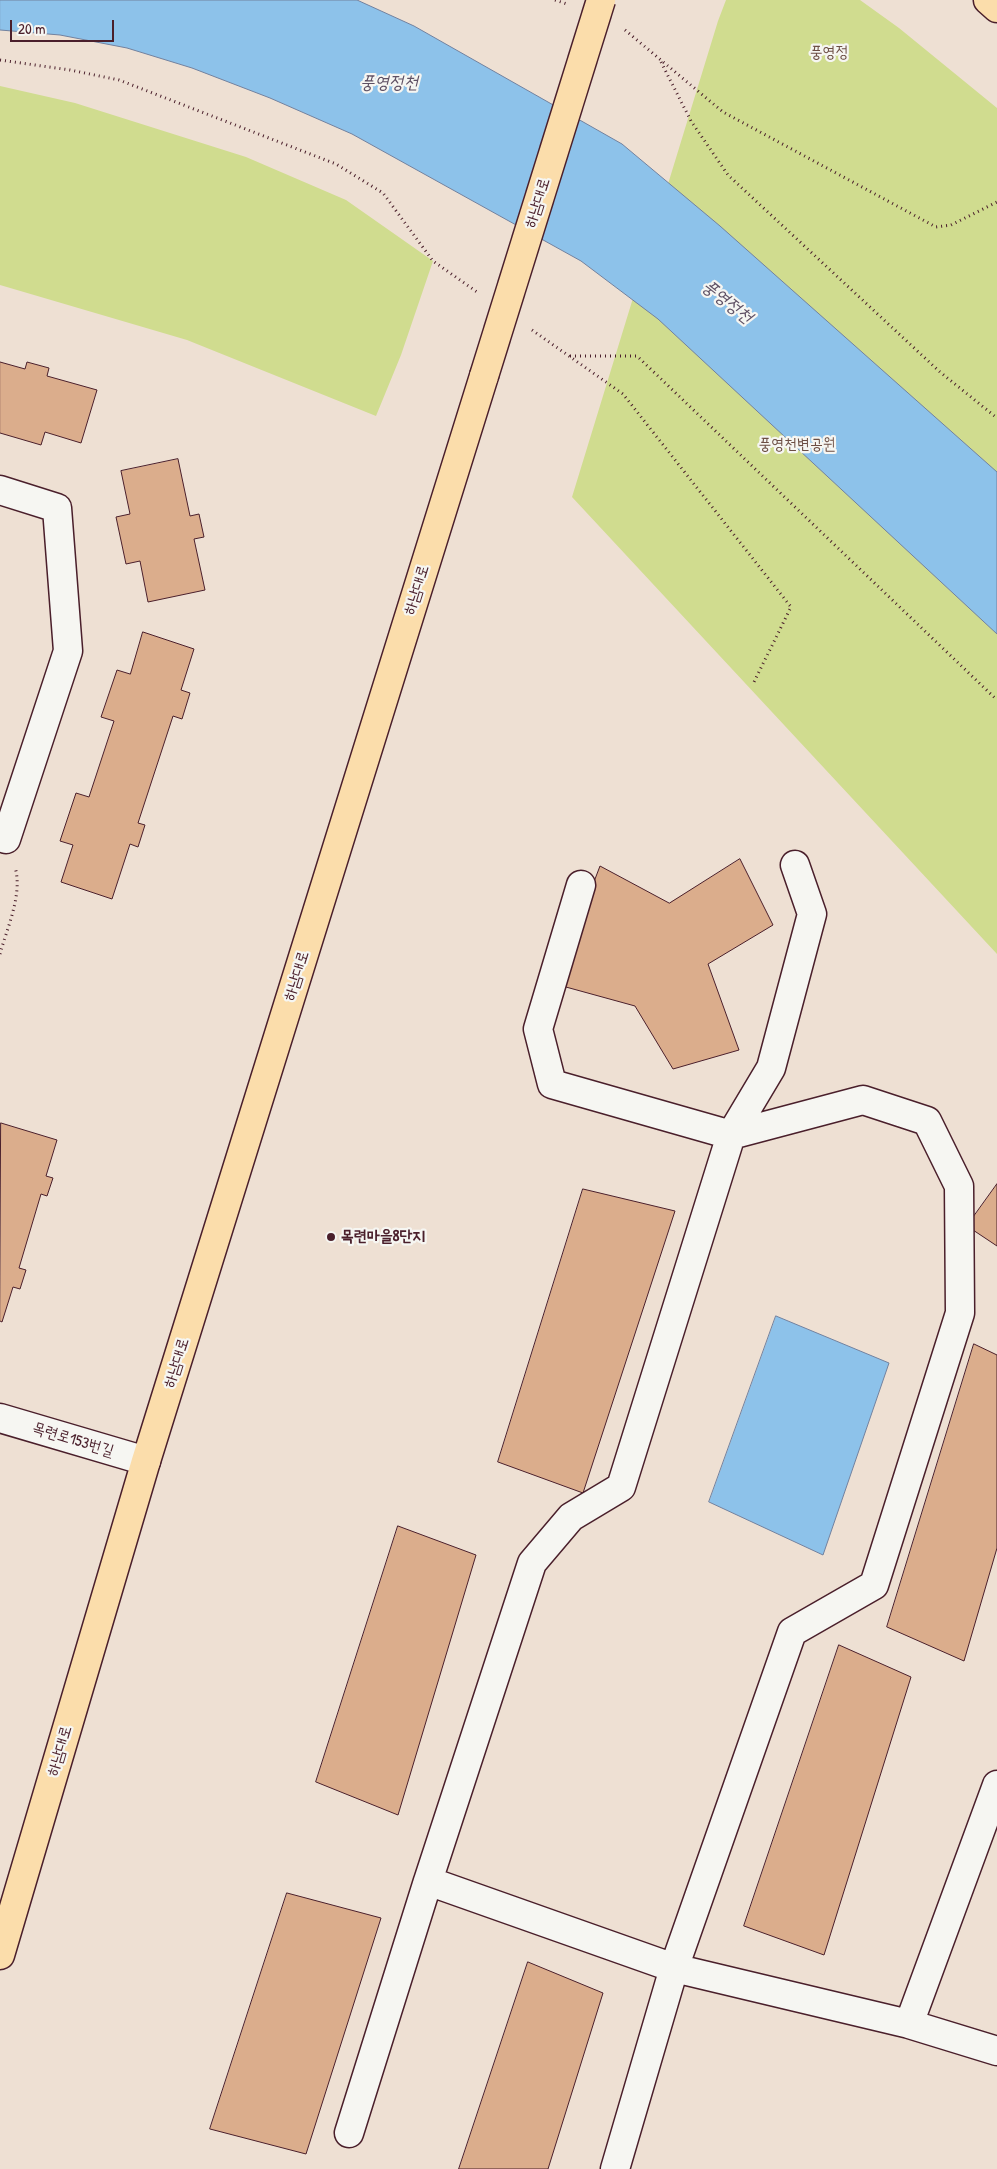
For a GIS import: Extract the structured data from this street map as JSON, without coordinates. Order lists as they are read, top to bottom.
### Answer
{
  "streets": {
    "main road": ["하남대로"],
    "street": ["목련로153번길"]
  },
  "crossings": [
    ["하남대로", "목련로153번길"]
  ],
  "water": ["풍영정천"],
  "parks": ["풍영정", "풍영천변공원"],
  "places": ["목련마을8단지"],
  "scale_bar": "20 m"
}
